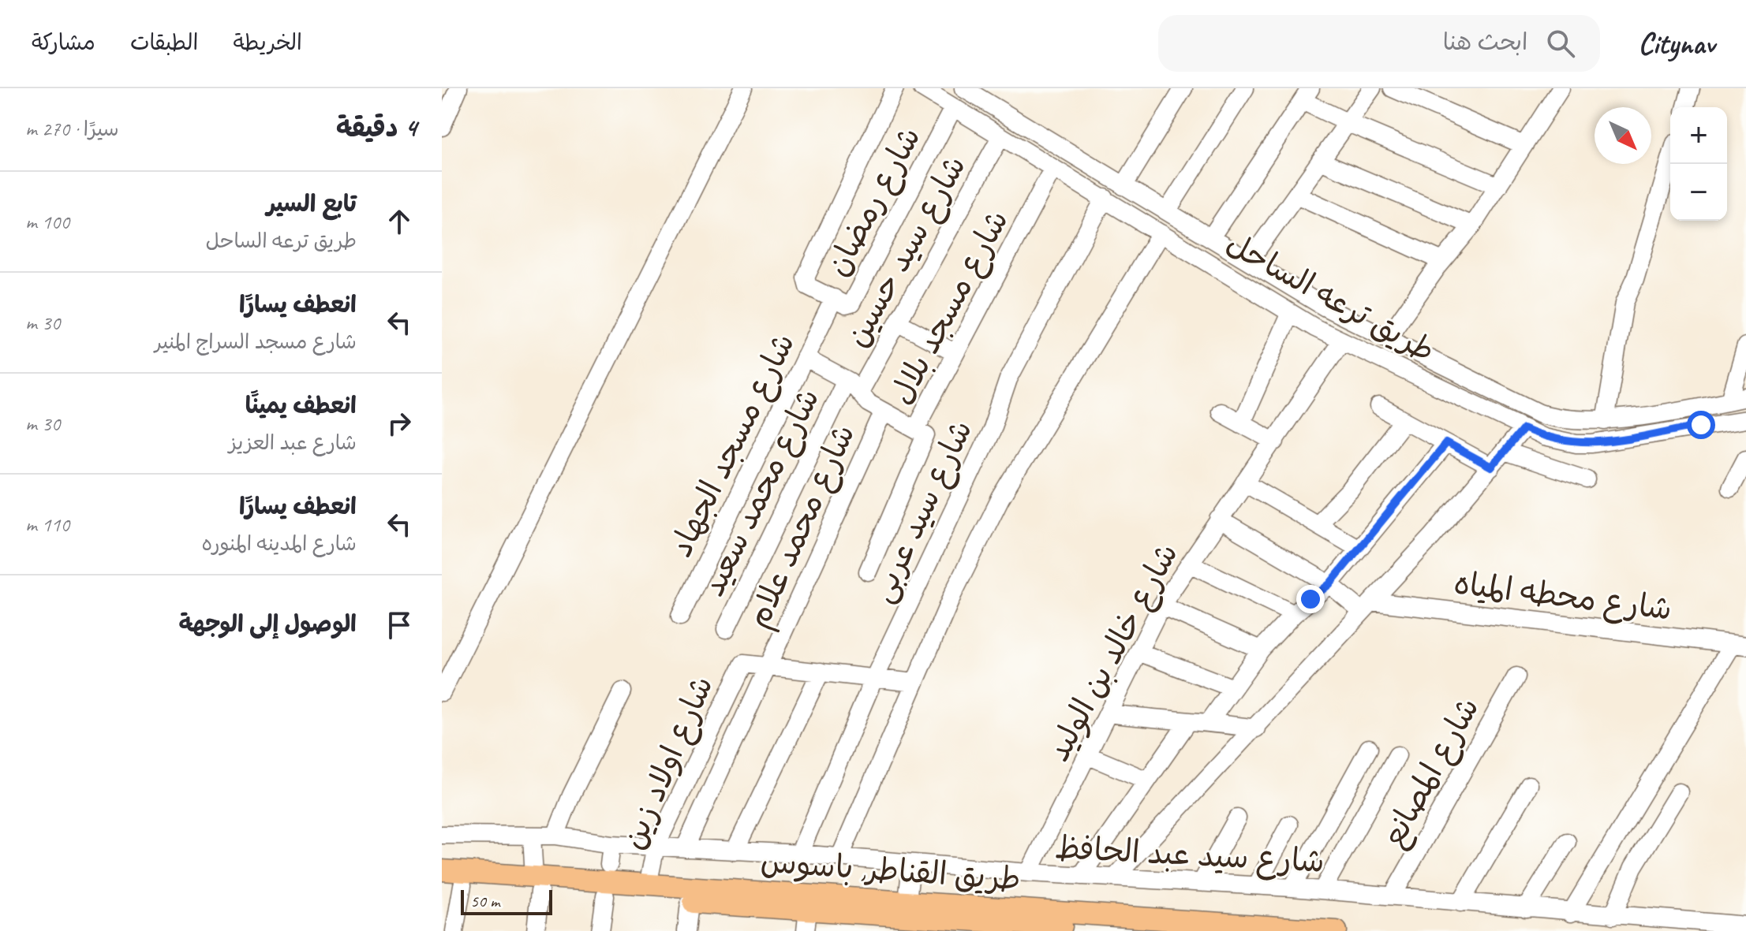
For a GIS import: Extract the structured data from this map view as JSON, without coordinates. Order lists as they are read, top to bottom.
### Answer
{
  "streets": {
    "main road": ["طريق القناطر, باسوس"],
    "street": [
      "شارع رمضان",
      "شارع سيد حسين",
      "طريق ترعه الساحل",
      "شارع مسجد بلال",
      "شارع مسجد الجهاد",
      "شارع محمد سعيد",
      "شارع سيد عربى",
      "شارع محمد علام",
      "شارع محطه المياه",
      "شارع خالد بن الوليد",
      "شارع اولاد زين",
      "شارع المصانع",
      "شارع سيد عبد الحافظ"
    ]
  },
  "crossings": [
    ["شارع رمضان", "طريق ترعه الساحل"],
    ["شارع رمضان", "شارع مسجد الجهاد"],
    ["شارع سيد حسين", "طريق ترعه الساحل"],
    ["شارع سيد حسين", "شارع محمد سعيد"],
    ["طريق ترعه الساحل", "شارع مسجد بلال"],
    ["طريق ترعه الساحل", "شارع سيد عربى"],
    ["طريق ترعه الساحل", "شارع خالد بن الوليد"],
    ["شارع مسجد الجهاد", "شارع محمد سعيد"],
    ["شارع سيد عربى", "شارع سيد عبد الحافظ"],
    ["شارع محمد علام", "شارع اولاد زين"],
    ["شارع محمد علام", "شارع سيد عبد الحافظ"],
    ["شارع خالد بن الوليد", "شارع سيد عبد الحافظ"],
    ["شارع اولاد زين", "شارع سيد عبد الحافظ"],
    ["شارع اولاد زين", "طريق القناطر, باسوس"],
    ["شارع المصانع", "شارع سيد عبد الحافظ"]
  ],
  "scale_bar": "50 m",
  "north": "bottom right",
  "page": {
    "header": "Citynav",
    "search": "ابحث هنا",
    "nav": ["الخريطة", "الطبقات", "مشاركة"],
    "heading": ["4 دقيقة", "سيرًا · 270 m"],
    "map_buttons": ["+", "−"],
    "list": [
      ["تابع السير", "طريق ترعه الساحل", "100 m"],
      ["انعطف يسارًا", "شارع مسجد السراج المنير", "30 m"],
      ["انعطف يمينًا", "شارع عبد العزيز", "30 m"],
      ["انعطف يسارًا", "شارع المدينه المنوره", "110 m"],
      "الوصول إلى الوجهة"
    ],
    "scale": "50 m"
  }
}
